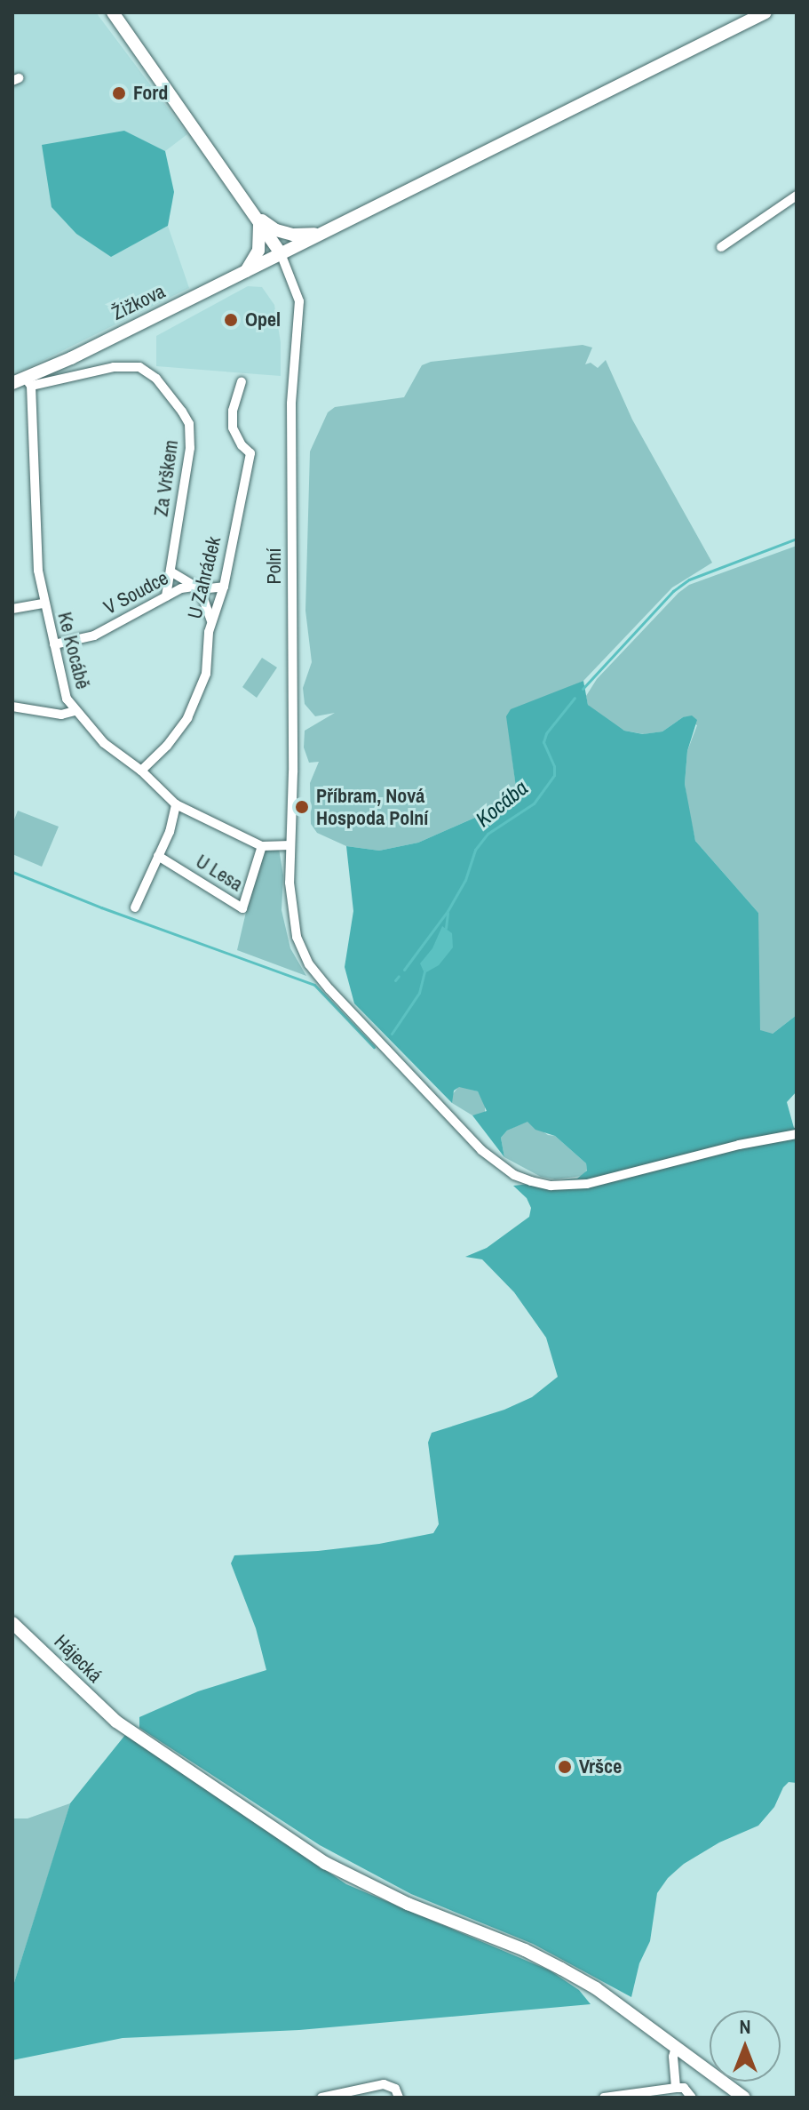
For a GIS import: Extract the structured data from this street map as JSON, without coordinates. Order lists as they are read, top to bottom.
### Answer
{
  "streets": {
    "main road": ["Žižkova", "Hájecká"],
    "street": [
      "Za Vrškem",
      "Polní",
      "U Zahrádek",
      "V Soudce",
      "Ke Kocábě",
      "U Lesa"
    ]
  },
  "crossings": [
    ["Žižkova", "Za Vrškem"],
    ["Žižkova", "Polní"],
    ["Žižkova", "Ke Kocábě"],
    ["Za Vrškem", "V Soudce"],
    ["Za Vrškem", "Ke Kocábě"],
    ["Polní", "Ke Kocábě"],
    ["U Zahrádek", "V Soudce"],
    ["U Zahrádek", "Ke Kocábě"],
    ["V Soudce", "Ke Kocábě"],
    ["Ke Kocábě", "U Lesa"]
  ],
  "water": ["Kocába"],
  "places": [
    "Ford",
    "Opel",
    "Příbram, Nová Hospoda Polní",
    "Vršce"
  ],
  "north": "top"
}
